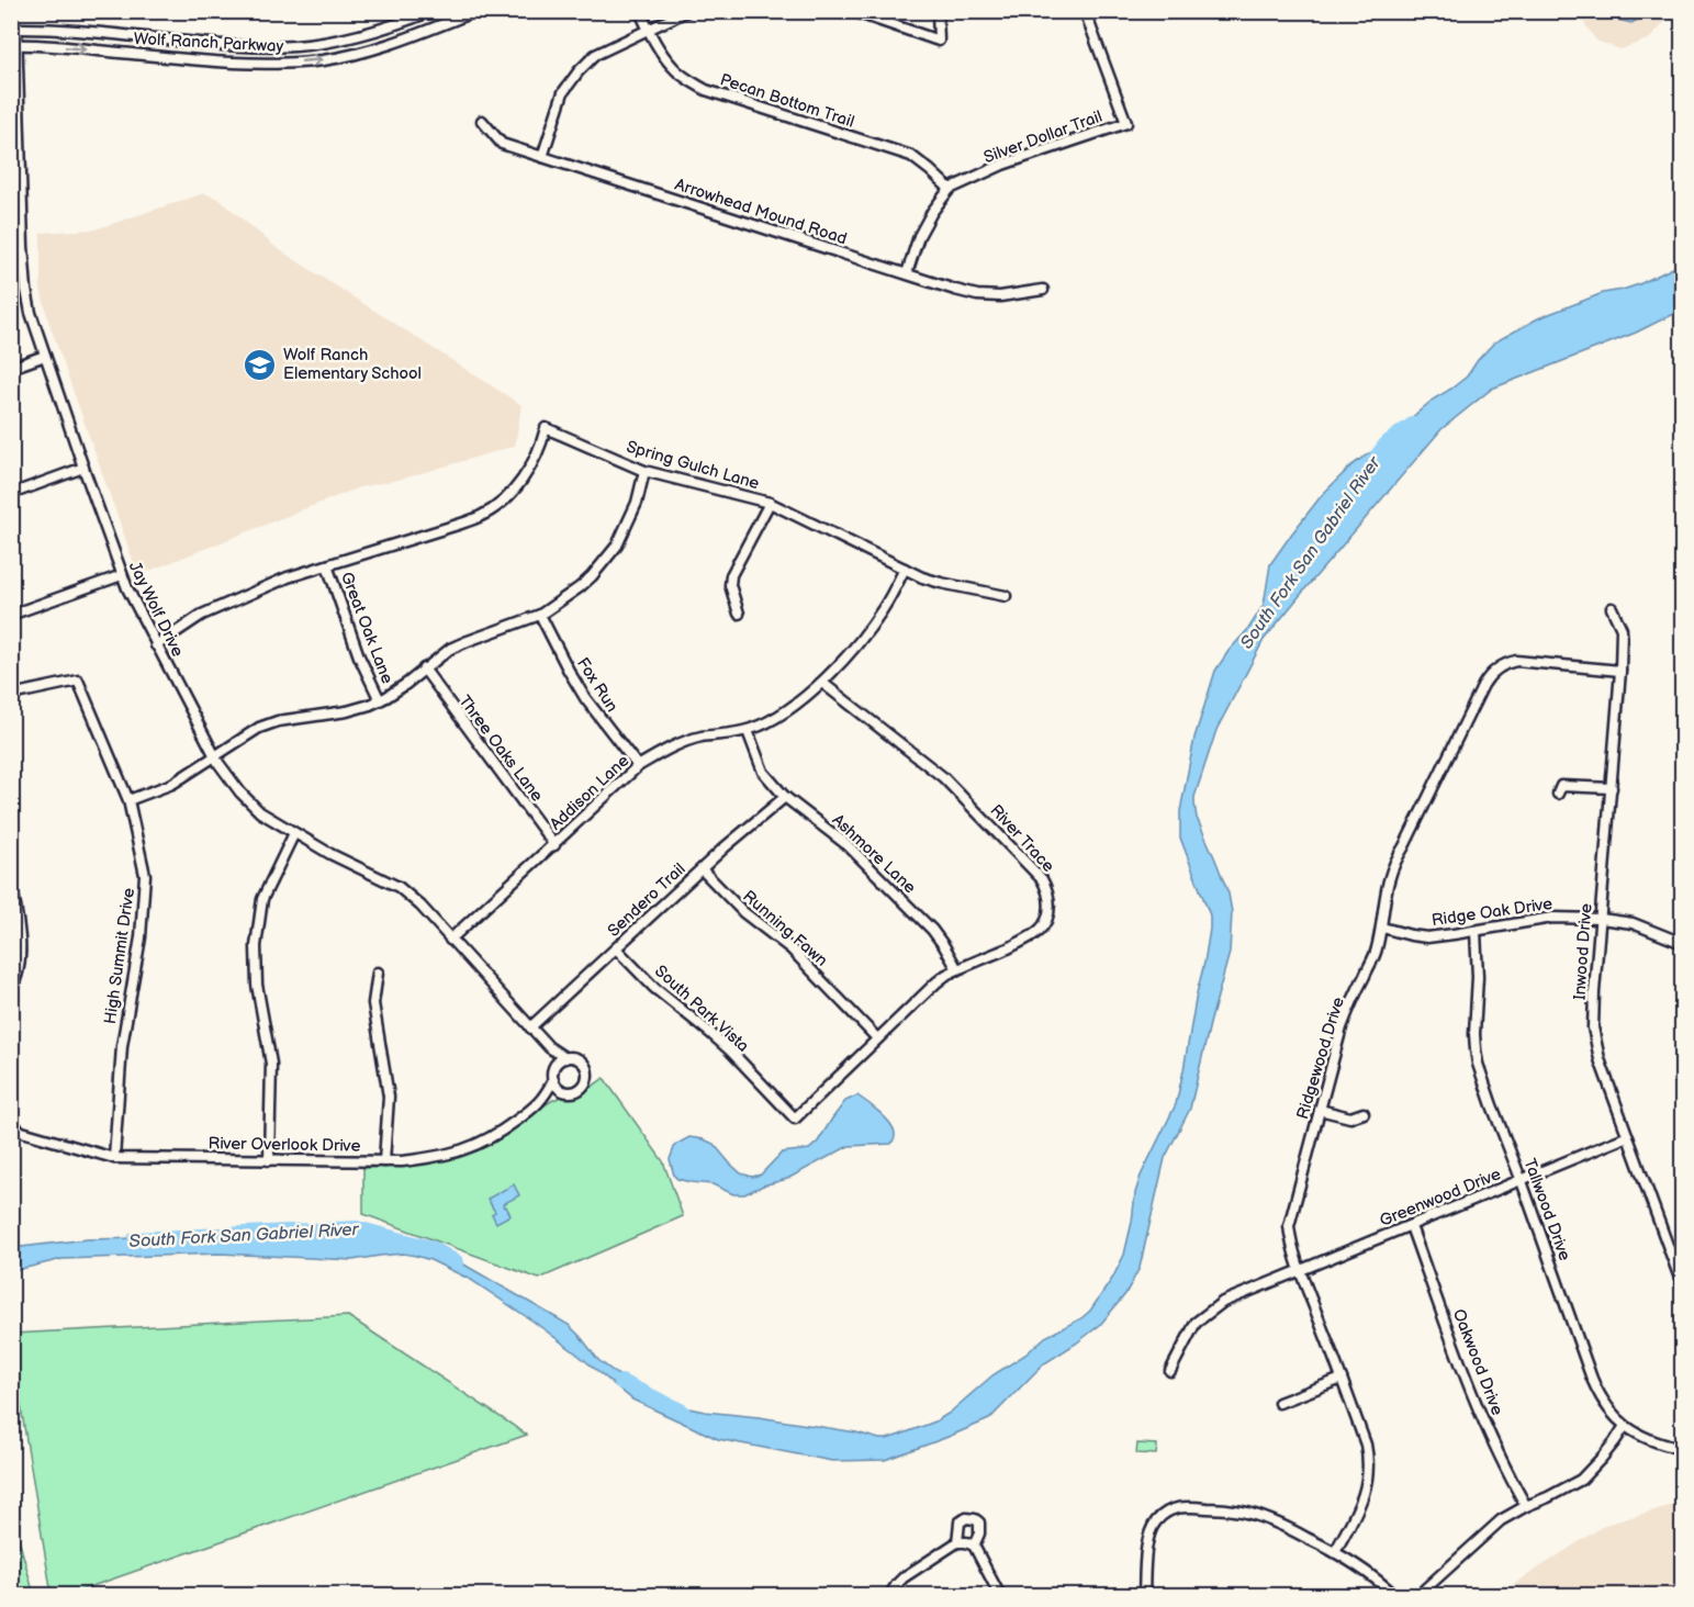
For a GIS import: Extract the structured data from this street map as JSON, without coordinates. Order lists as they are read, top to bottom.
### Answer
{
  "streets": {
    "street": [
      "Wolf Ranch Parkway",
      "Pecan Bottom Trail",
      "Silver Dollar Trail",
      "Arrowhead Mound Road",
      "Spring Gulch Lane",
      "Jay Wolf Drive",
      "Great Oak Lane",
      "Fox Run",
      "Three Oaks Lane",
      "Addison Lane",
      "River Trace",
      "Ashmore Lane",
      "Sendero Trail",
      "Ridge Oak Drive",
      "Running Fawn",
      "Inwood Drive",
      "High Summit Drive",
      "South Park Vista",
      "Ridgewood Drive",
      "River Overlook Drive",
      "Greenwood Drive",
      "Tallwood Drive",
      "Oakwood Drive"
    ]
  },
  "crossings": [
    ["Wolf Ranch Parkway", "Jay Wolf Drive"],
    ["Pecan Bottom Trail", "Silver Dollar Trail"],
    ["Silver Dollar Trail", "Arrowhead Mound Road"],
    ["Spring Gulch Lane", "Jay Wolf Drive"],
    ["Spring Gulch Lane", "Great Oak Lane"],
    ["Spring Gulch Lane", "Addison Lane"],
    ["Jay Wolf Drive", "Addison Lane"],
    ["Jay Wolf Drive", "Sendero Trail"],
    ["Fox Run", "Addison Lane"],
    ["Three Oaks Lane", "Addison Lane"],
    ["Addison Lane", "River Trace"],
    ["Addison Lane", "Ashmore Lane"],
    ["River Trace", "Ashmore Lane"],
    ["River Trace", "Running Fawn"],
    ["River Trace", "South Park Vista"],
    ["Ashmore Lane", "Sendero Trail"],
    ["Sendero Trail", "Running Fawn"],
    ["Sendero Trail", "South Park Vista"],
    ["Ridge Oak Drive", "Inwood Drive"],
    ["Ridge Oak Drive", "Ridgewood Drive"],
    ["Ridge Oak Drive", "Tallwood Drive"],
    ["Inwood Drive", "Ridgewood Drive"],
    ["Inwood Drive", "Greenwood Drive"],
    ["High Summit Drive", "River Overlook Drive"],
    ["Ridgewood Drive", "Greenwood Drive"],
    ["Greenwood Drive", "Tallwood Drive"],
    ["Greenwood Drive", "Oakwood Drive"]
  ],
  "water": ["South Fork San Gabriel River"],
  "places": {
    "school or university": ["Wolf Ranch Elementary School"]
  }
}
